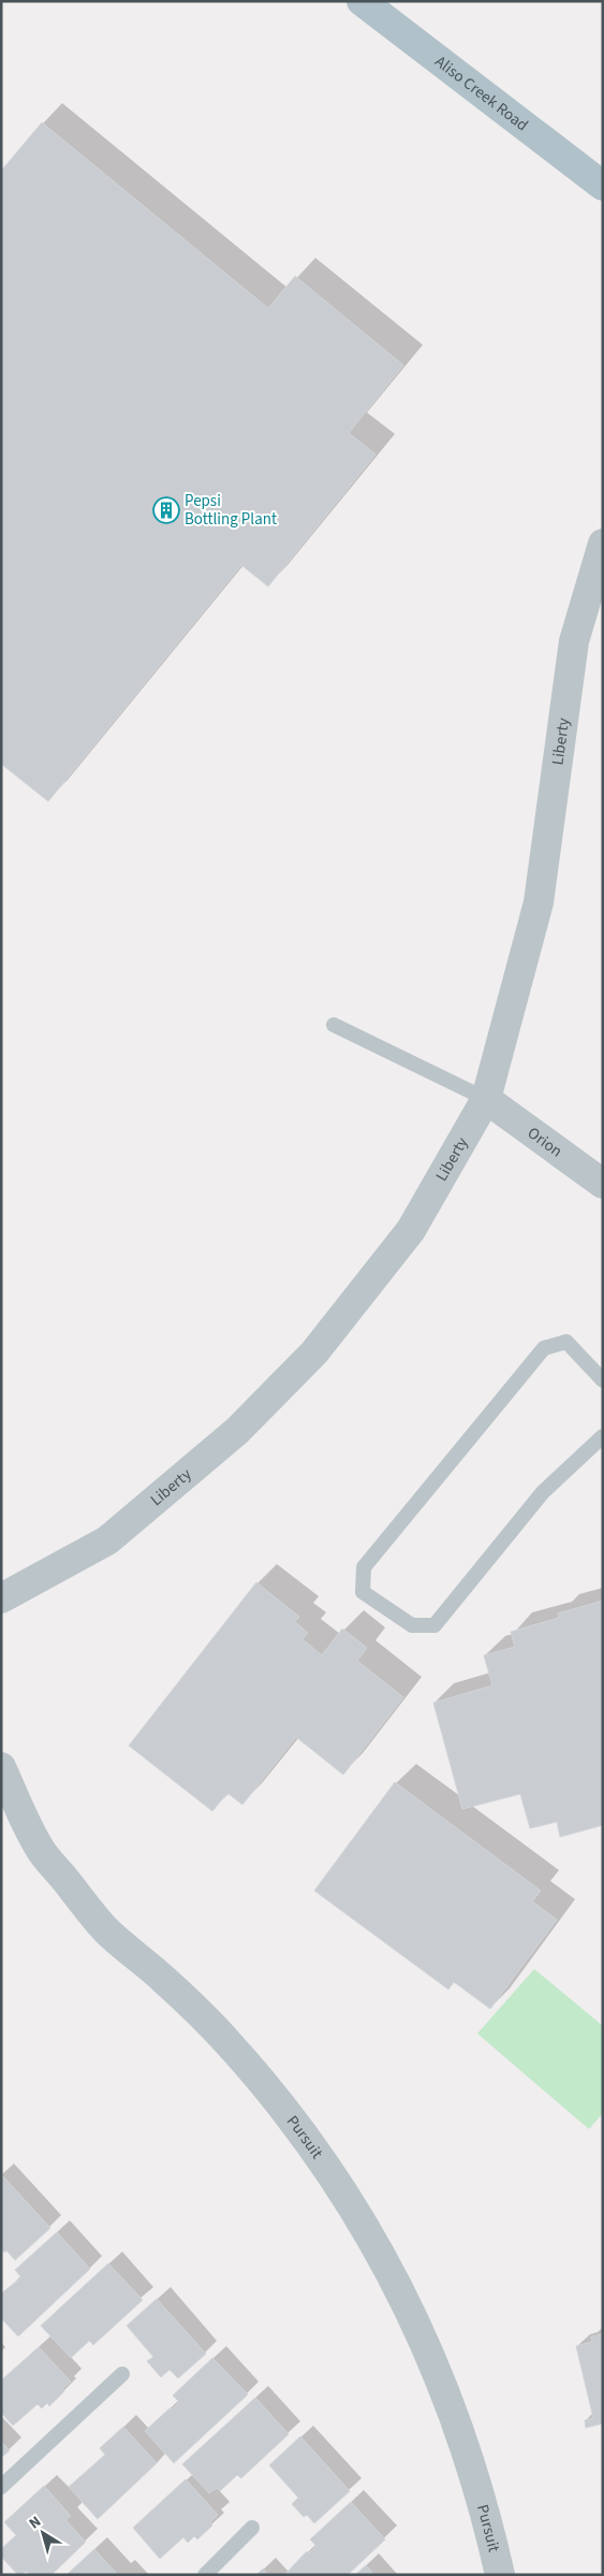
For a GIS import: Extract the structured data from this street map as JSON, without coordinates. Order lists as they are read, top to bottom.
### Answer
{
  "streets": {
    "main road": ["Aliso Creek Road"],
    "street": ["Liberty", "Orion", "Pursuit"]
  },
  "crossings": [
    ["Liberty", "Orion"]
  ],
  "places": {
    "building": ["Pepsi Bottling Plant"]
  },
  "north": "top left"
}
